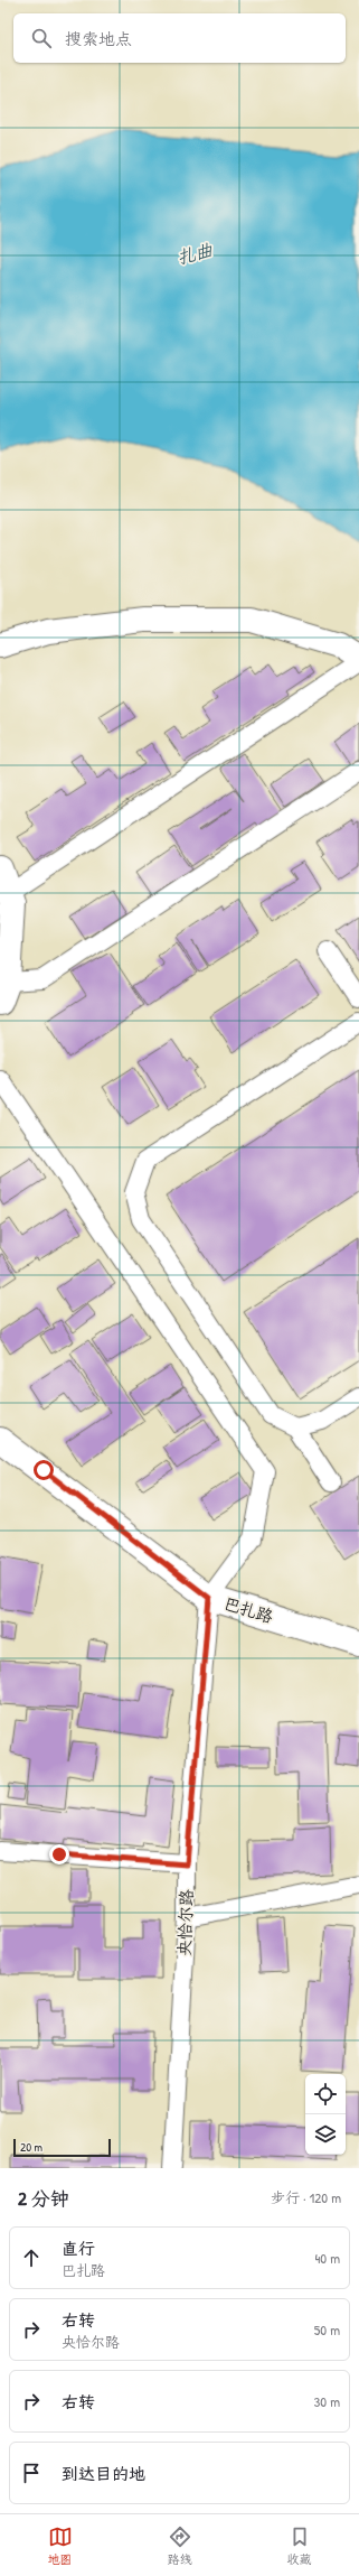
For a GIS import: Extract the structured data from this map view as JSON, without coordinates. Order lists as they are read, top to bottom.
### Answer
{
  "streets": {
    "street": ["巴扎路"],
    "lane": ["央恰尔路"]
  },
  "crossings": [
    ["巴扎路", "央恰尔路"]
  ],
  "water": ["扎曲"],
  "scale_bar": "20 m",
  "page": {
    "search": "搜索地点",
    "scale": "20 m",
    "heading": ["2 分钟", "步行 · 120 m"],
    "list": [
      ["直行", "巴扎路", "40 m"],
      ["右转", "央恰尔路", "50 m"],
      ["右转", "30 m"],
      "到达目的地"
    ],
    "nav": ["地图", "路线", "收藏"]
  }
}
